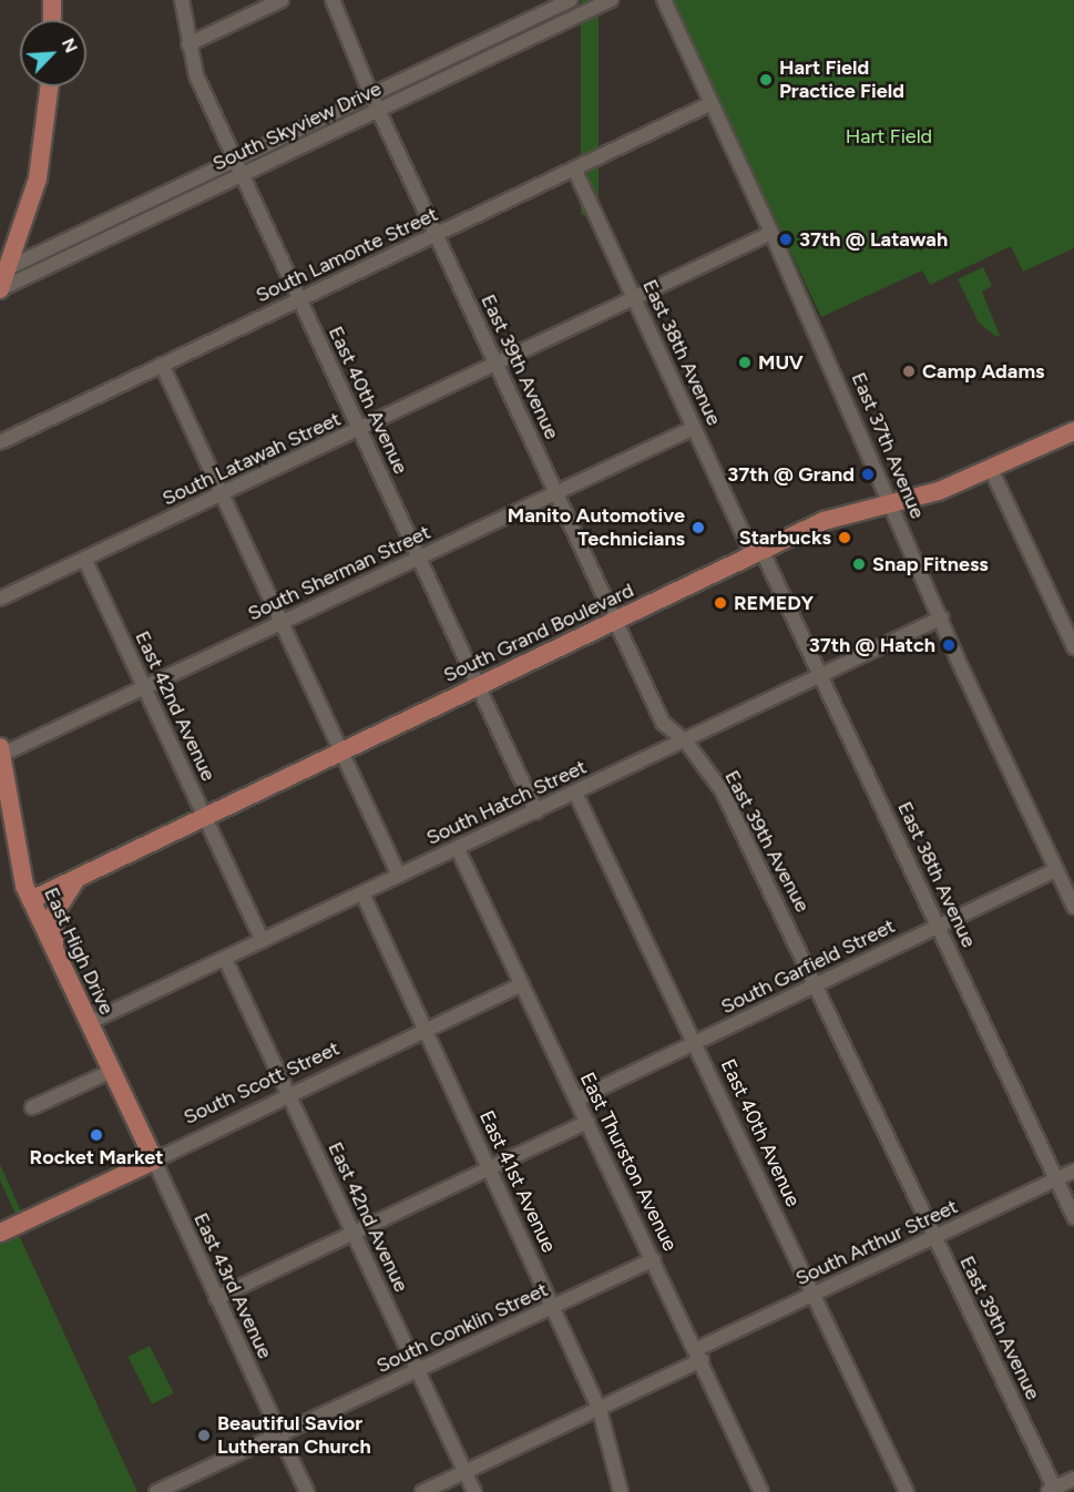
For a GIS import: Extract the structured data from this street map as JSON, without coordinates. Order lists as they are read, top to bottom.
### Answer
{
  "streets": {
    "main road": ["South Grand Boulevard", "East High Drive", "South Scott Street"],
    "street": [
      "South Skyview Drive",
      "South Lamonte Street",
      "East 38th Avenue",
      "East 39th Avenue",
      "East 40th Avenue",
      "East 37th Avenue",
      "South Latawah Street",
      "South Sherman Street",
      "East 42nd Avenue",
      "South Hatch Street",
      "South Garfield Street",
      "East Thurston Avenue",
      "East 41st Avenue",
      "South Arthur Street",
      "East 43rd Avenue",
      "South Conklin Street"
    ]
  },
  "crossings": [
    ["South Skyview Drive", "East 39th Avenue"],
    ["South Skyview Drive", "East 40th Avenue"],
    ["South Lamonte Street", "East 38th Avenue"],
    ["South Lamonte Street", "East 39th Avenue"],
    ["South Lamonte Street", "East 40th Avenue"],
    ["South Lamonte Street", "East 37th Avenue"],
    ["East 38th Avenue", "South Latawah Street"],
    ["East 38th Avenue", "South Sherman Street"],
    ["East 38th Avenue", "South Grand Boulevard"],
    ["East 38th Avenue", "South Hatch Street"],
    ["East 38th Avenue", "South Garfield Street"],
    ["East 38th Avenue", "South Arthur Street"],
    ["East 39th Avenue", "South Latawah Street"],
    ["East 39th Avenue", "South Sherman Street"],
    ["East 39th Avenue", "South Grand Boulevard"],
    ["East 39th Avenue", "South Hatch Street"],
    ["East 39th Avenue", "South Garfield Street"],
    ["East 39th Avenue", "South Arthur Street"],
    ["East 40th Avenue", "South Latawah Street"],
    ["East 40th Avenue", "South Sherman Street"],
    ["East 40th Avenue", "South Grand Boulevard"],
    ["East 40th Avenue", "South Hatch Street"],
    ["East 40th Avenue", "South Garfield Street"],
    ["East 40th Avenue", "South Arthur Street"],
    ["East 37th Avenue", "South Latawah Street"],
    ["East 37th Avenue", "South Grand Boulevard"],
    ["East 37th Avenue", "South Hatch Street"],
    ["East 37th Avenue", "South Garfield Street"],
    ["South Latawah Street", "East 42nd Avenue"],
    ["South Sherman Street", "East 42nd Avenue"],
    ["South Sherman Street", "East High Drive"],
    ["South Grand Boulevard", "East 42nd Avenue"],
    ["South Grand Boulevard", "East High Drive"],
    ["East 42nd Avenue", "South Hatch Street"],
    ["East 42nd Avenue", "South Scott Street"],
    ["East 42nd Avenue", "South Arthur Street"],
    ["East 42nd Avenue", "South Conklin Street"],
    ["South Hatch Street", "East High Drive"],
    ["South Hatch Street", "East Thurston Avenue"],
    ["South Hatch Street", "East 41st Avenue"],
    ["East High Drive", "South Scott Street"],
    ["East High Drive", "East 43rd Avenue"],
    ["South Garfield Street", "East Thurston Avenue"],
    ["South Scott Street", "East Thurston Avenue"],
    ["South Scott Street", "East 41st Avenue"],
    ["South Scott Street", "East 43rd Avenue"],
    ["East Thurston Avenue", "South Arthur Street"],
    ["East Thurston Avenue", "South Conklin Street"],
    ["East 41st Avenue", "South Arthur Street"],
    ["East 41st Avenue", "South Conklin Street"],
    ["East 43rd Avenue", "South Conklin Street"]
  ],
  "parks": ["Hart Field"],
  "places": [
    "Hart Field Practice Field",
    "37th @ Latawah",
    "MUV",
    "Camp Adams",
    "37th @ Grand",
    "Manito Automotive Technicians",
    "Starbucks",
    "Snap Fitness",
    "REMEDY",
    "37th @ Hatch",
    "Rocket Market",
    "Beautiful Savior Lutheran Church"
  ],
  "north": "top right"
}
